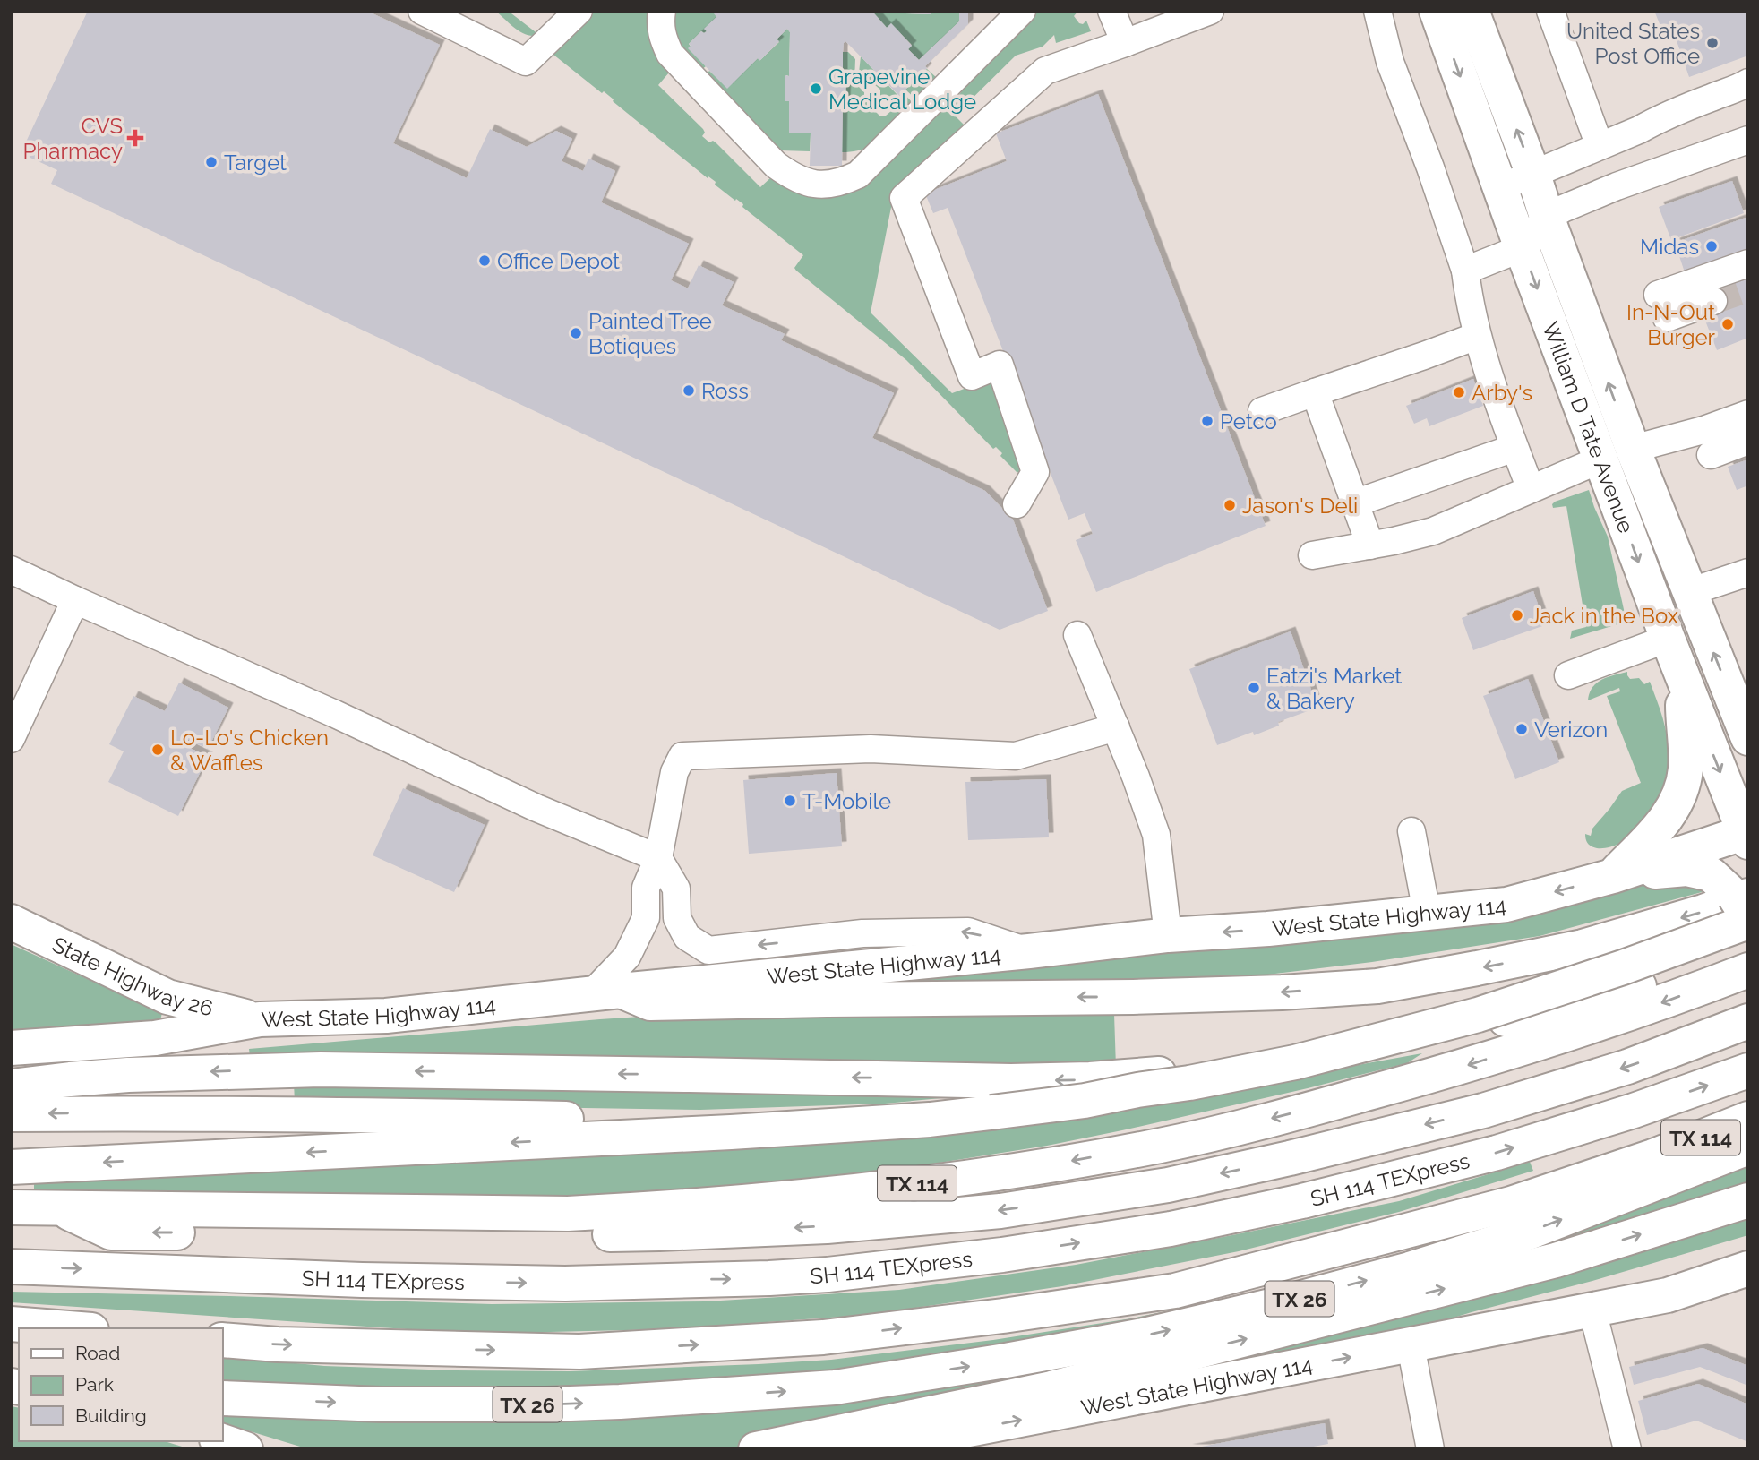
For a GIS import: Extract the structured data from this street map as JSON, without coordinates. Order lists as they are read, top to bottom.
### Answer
{
  "streets": {
    "main road": [
      "William D Tate Avenue",
      "West State Highway 114",
      "State Highway 26",
      "TX 114",
      "SH 114 TEXpress",
      "TX 26"
    ]
  },
  "crossings": [
    ["William D Tate Avenue", "West State Highway 114"],
    ["West State Highway 114", "State Highway 26"],
    ["TX 114", "SH 114 TEXpress"]
  ],
  "places": {
    "other": [
      "United States Post Office",
      "Grapevine Medical Lodge",
      "Target",
      "Midas",
      "Office Depot",
      "In-N-Out Burger",
      "Painted Tree Botiques",
      "Ross",
      "Arby's",
      "Petco",
      "Jason's Deli",
      "Jack in the Box",
      "Eatzi's Market & Bakery",
      "Verizon",
      "Lo-Lo's Chicken & Waffles",
      "T-Mobile"
    ],
    "health": ["CVS Pharmacy"]
  },
  "legend": ["Road", "Park", "Building"]
}
